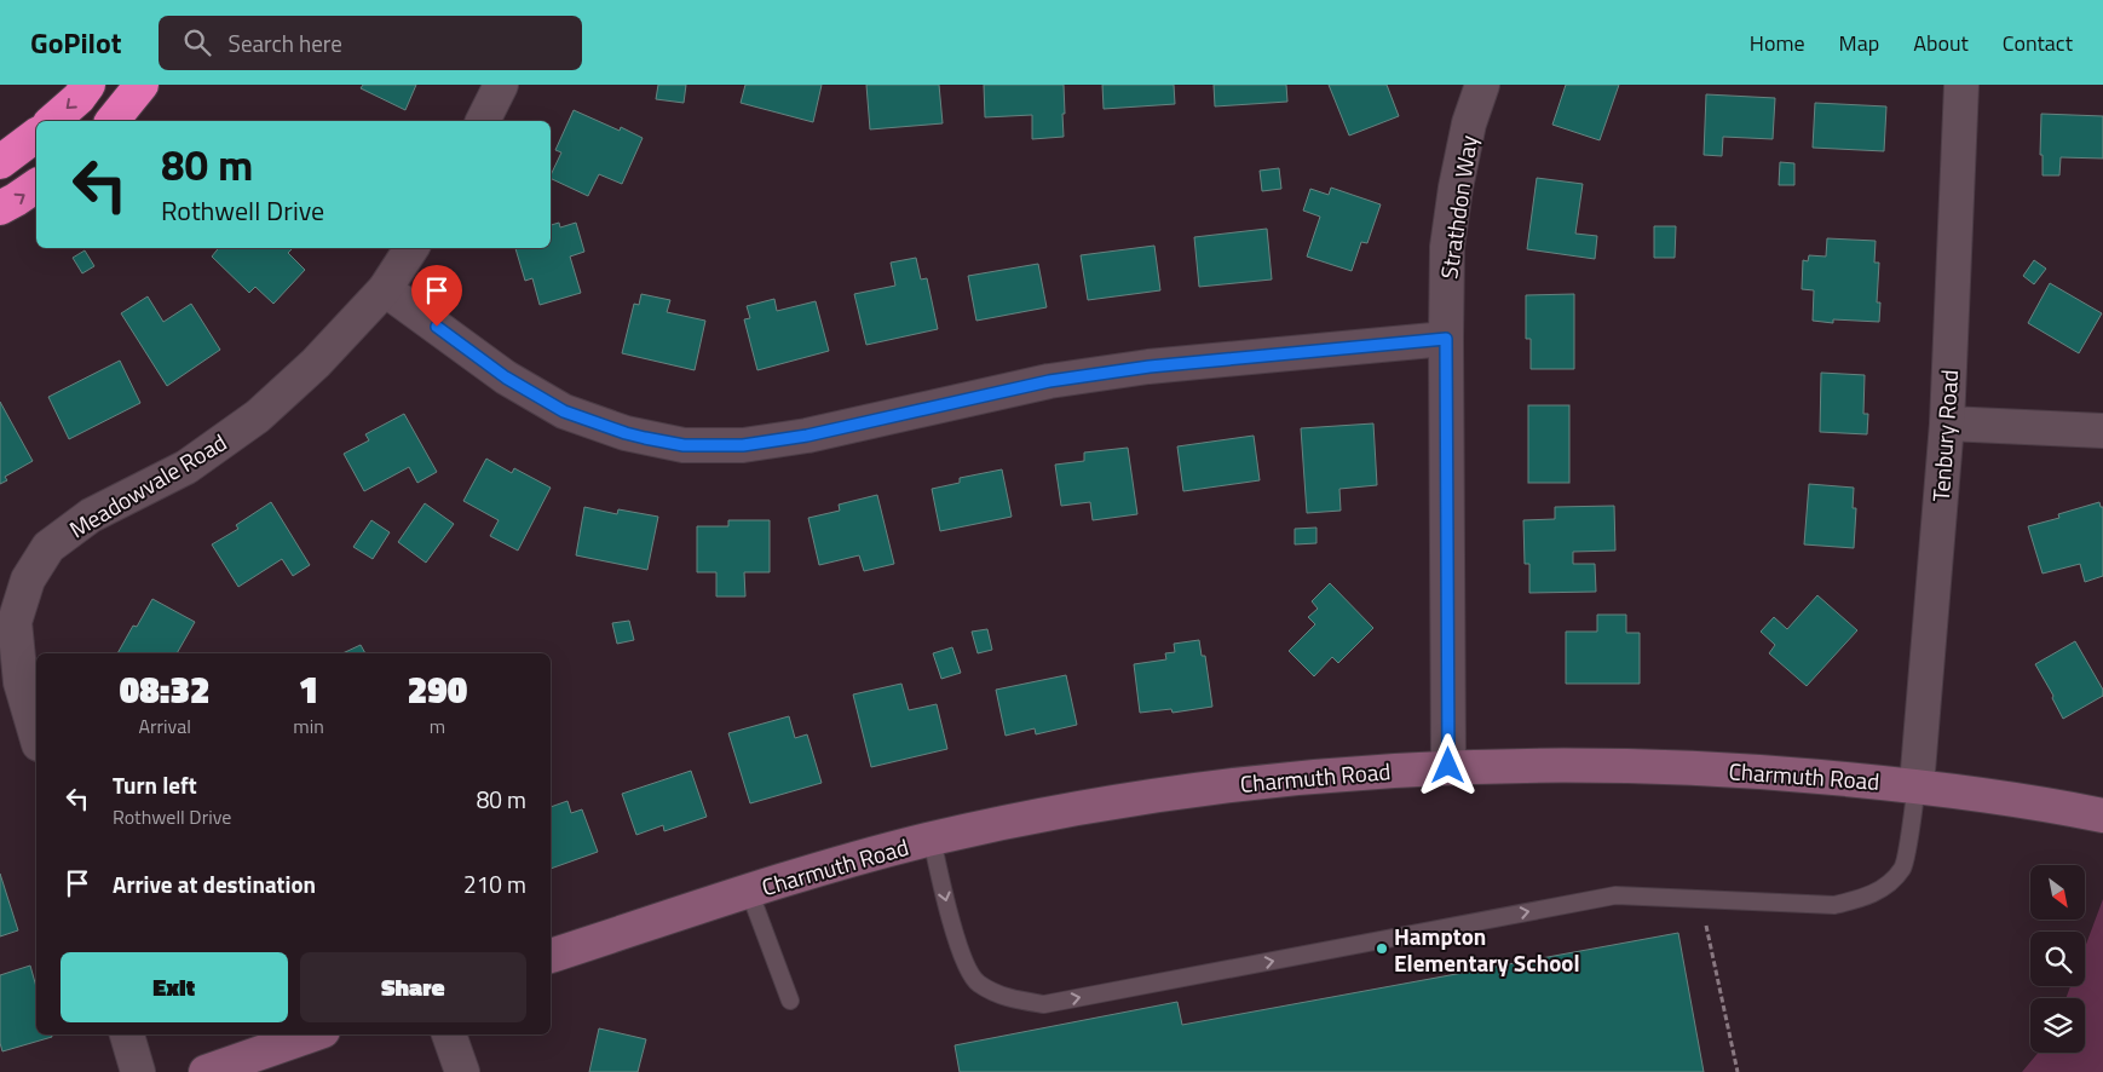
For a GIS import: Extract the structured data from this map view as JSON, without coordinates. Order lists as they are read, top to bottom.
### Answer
{
  "streets": {
    "street": [
      "Strathdon Way",
      "Tenbury Road",
      "Meadowvale Road",
      "Charmuth Road"
    ]
  },
  "crossings": [
    ["Strathdon Way", "Charmuth Road"],
    ["Tenbury Road", "Charmuth Road"]
  ],
  "places": ["Hampton Elementary School"],
  "north": "bottom right",
  "page": {
    "header": "GoPilot",
    "search": "Search here",
    "nav": [
      "Home",
      "Map",
      "About",
      "Contact"
    ],
    "turn": ["80 m", "Rothwell Drive"],
    "eta": [
      "08:32",
      "Arrival",
      "1",
      "min",
      "290",
      "m"
    ],
    "list": [
      {
        "name": "Turn left",
        "note": "Rothwell Drive",
        "value": "80 m"
      },
      {
        "name": "Arrive at destination",
        "value": "210 m"
      }
    ],
    "buttons": ["Exit", "Share"]
  }
}
